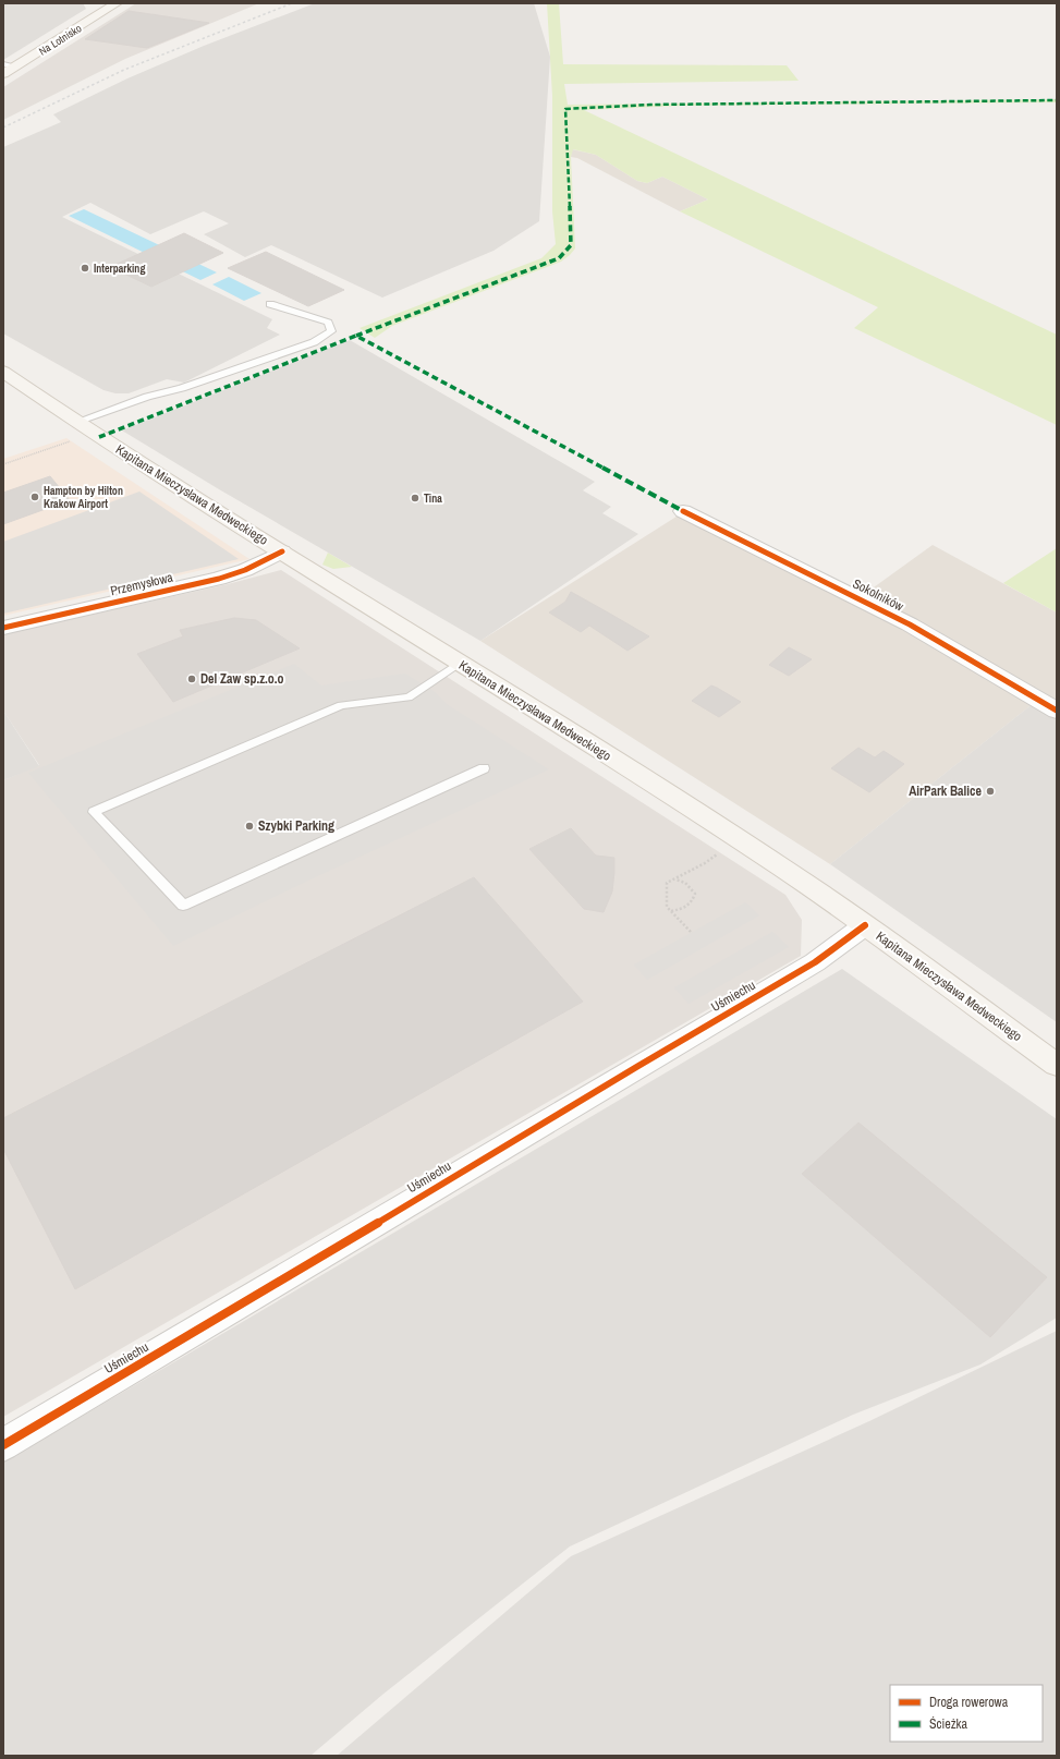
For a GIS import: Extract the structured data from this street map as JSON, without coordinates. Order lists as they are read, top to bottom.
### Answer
{
  "streets": {
    "main road": ["Na Lotnisko", "Kapitana Mieczysława Medweckiego"],
    "street": ["Przemysłowa", "Sokolników", "Uśmiechu"]
  },
  "crossings": [
    ["Kapitana Mieczysława Medweckiego", "Przemysłowa"],
    ["Kapitana Mieczysława Medweckiego", "Uśmiechu"]
  ],
  "places": [
    "Interparking",
    "Hampton by Hilton Krakow Airport",
    "Tina",
    "Del Zaw sp.z.o.o",
    "AirPark Balice",
    "Szybki Parking"
  ],
  "legend": ["Droga rowerowa", "Ścieżka"]
}
